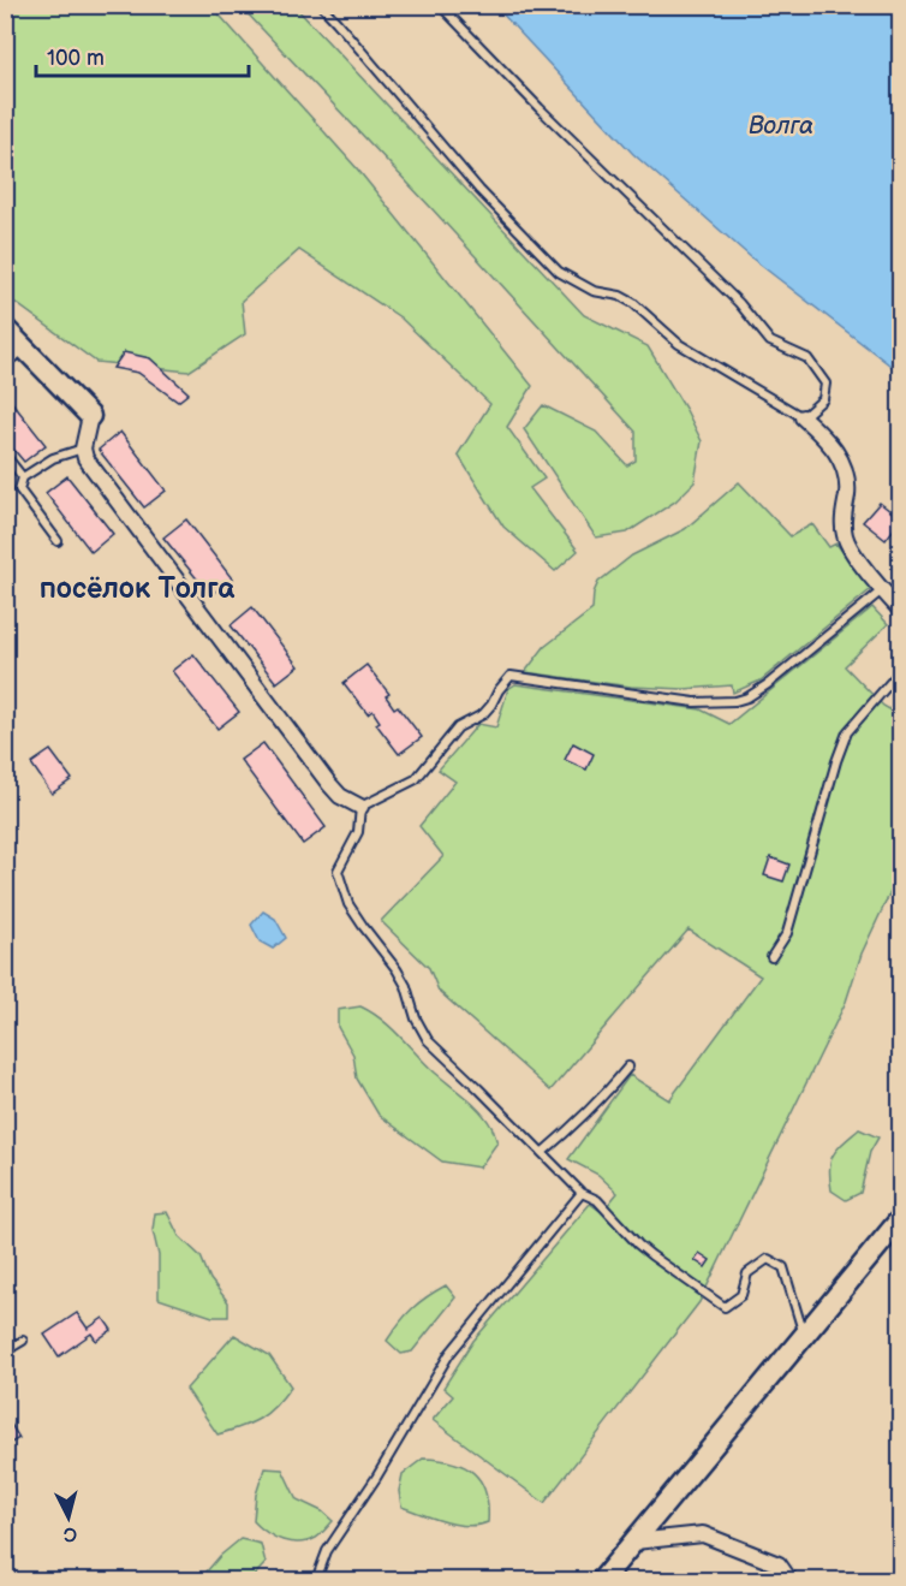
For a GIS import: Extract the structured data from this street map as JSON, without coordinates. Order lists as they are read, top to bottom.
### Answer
{
  "districts": ["посёлок Толга"],
  "water": ["Волга"],
  "scale_bar": "100 m",
  "north": "bottom"
}
